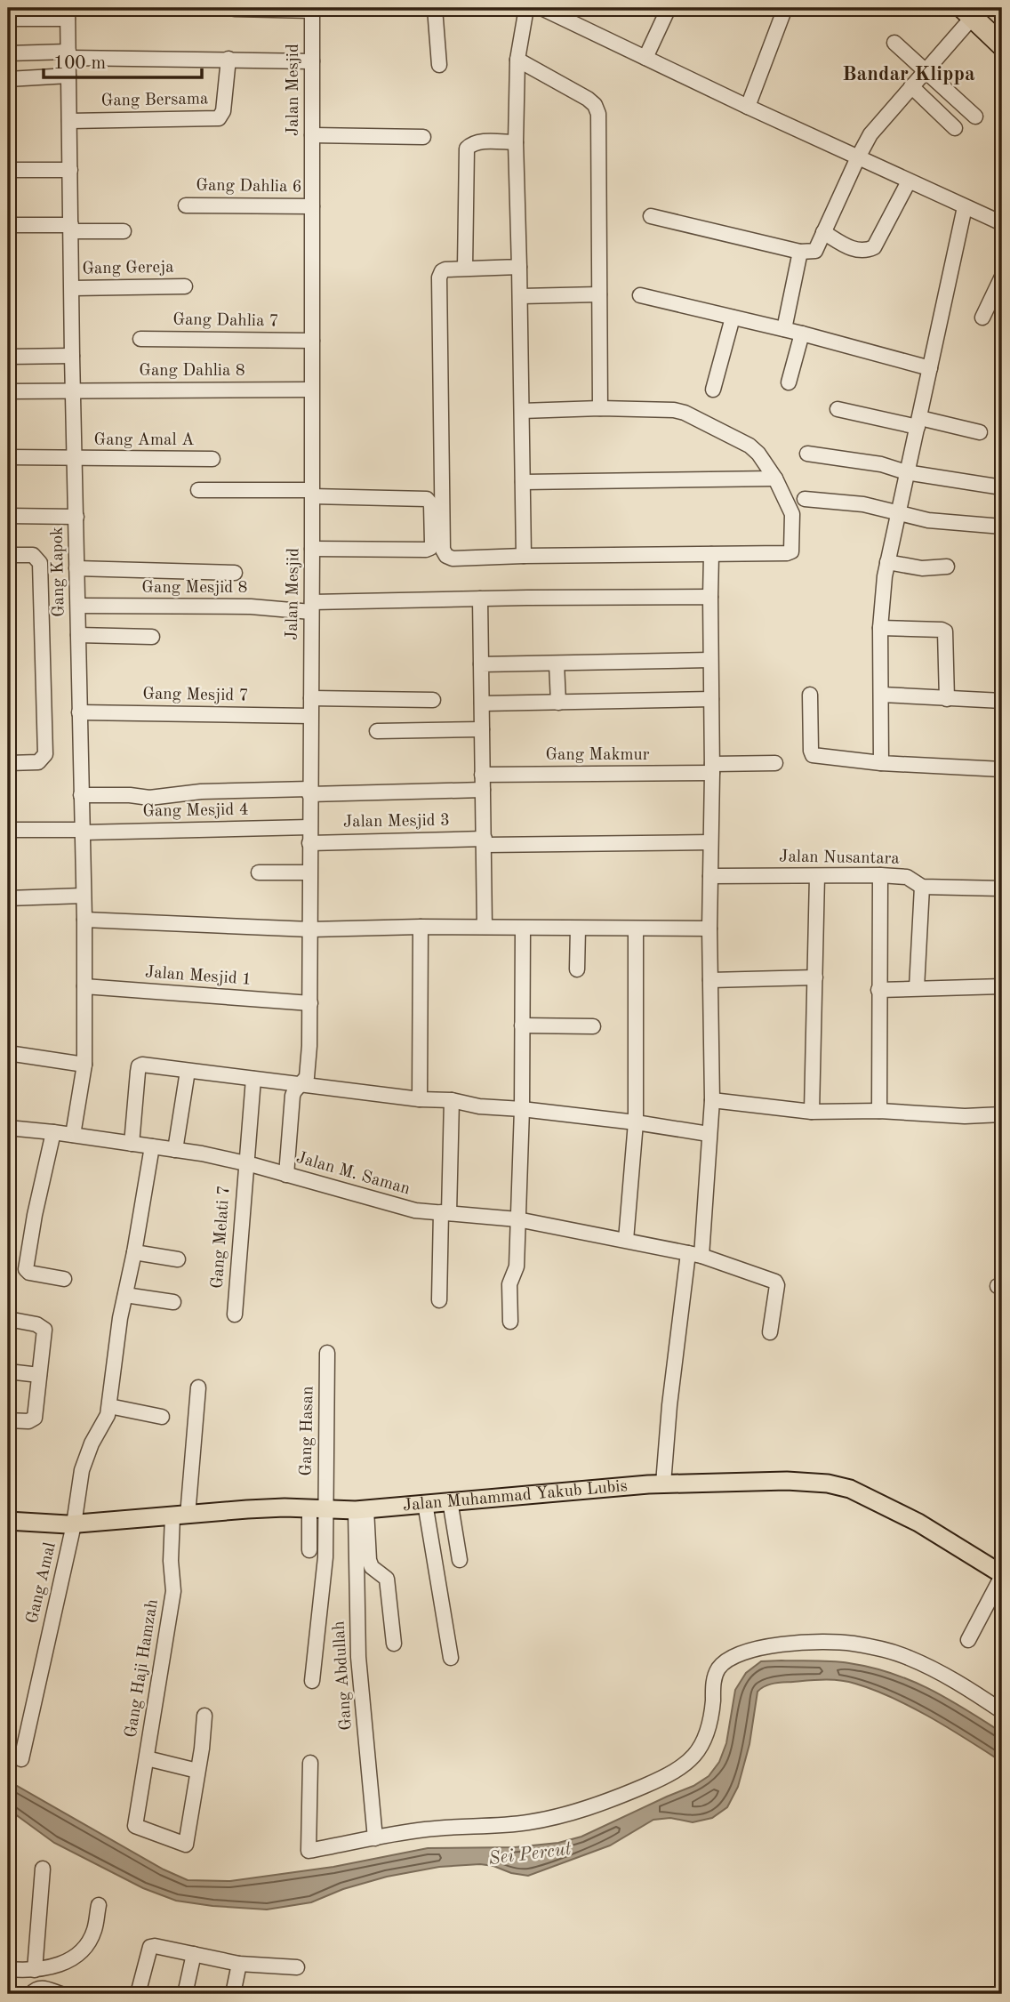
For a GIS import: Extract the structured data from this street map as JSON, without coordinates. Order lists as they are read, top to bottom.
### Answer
{
  "streets": {
    "main road": ["Jalan Muhammad Yakub Lubis"],
    "street": [
      "Jalan Mesjid",
      "Gang Bersama",
      "Gang Dahlia 6",
      "Gang Gereja",
      "Gang Dahlia 7",
      "Gang Dahlia 8",
      "Gang Amal A",
      "Gang Kapok",
      "Gang Mesjid 8",
      "Gang Mesjid 7",
      "Gang Makmur",
      "Gang Mesjid 4",
      "Jalan Mesjid 3",
      "Jalan Nusantara",
      "Jalan Mesjid 1",
      "Jalan M. Saman",
      "Gang Melati 7",
      "Gang Hasan",
      "Gang Amal",
      "Gang Haji Hamzah",
      "Gang Abdullah"
    ]
  },
  "crossings": [
    ["Jalan Mesjid", "Gang Dahlia 6"],
    ["Jalan Mesjid", "Gang Dahlia 7"],
    ["Jalan Mesjid", "Gang Dahlia 8"],
    ["Jalan Mesjid", "Gang Mesjid 8"],
    ["Jalan Mesjid", "Gang Mesjid 7"],
    ["Jalan Mesjid", "Gang Mesjid 4"],
    ["Jalan Mesjid", "Jalan Mesjid 3"],
    ["Jalan Mesjid", "Jalan Mesjid 1"],
    ["Jalan Mesjid", "Jalan M. Saman"],
    ["Gang Bersama", "Gang Kapok"],
    ["Gang Gereja", "Gang Kapok"],
    ["Gang Dahlia 8", "Gang Kapok"],
    ["Gang Amal A", "Gang Kapok"],
    ["Gang Kapok", "Gang Mesjid 8"],
    ["Gang Kapok", "Gang Mesjid 7"],
    ["Gang Kapok", "Gang Mesjid 4"],
    ["Gang Kapok", "Jalan Mesjid 1"],
    ["Gang Kapok", "Jalan M. Saman"],
    ["Jalan M. Saman", "Gang Melati 7"],
    ["Jalan M. Saman", "Gang Amal"],
    ["Gang Hasan", "Jalan Muhammad Yakub Lubis"],
    ["Jalan Muhammad Yakub Lubis", "Gang Amal"],
    ["Jalan Muhammad Yakub Lubis", "Gang Haji Hamzah"],
    ["Jalan Muhammad Yakub Lubis", "Gang Abdullah"]
  ],
  "districts": ["Bandar Klippa"],
  "water": ["Sei Percut"],
  "scale_bar": "100 m"
}
